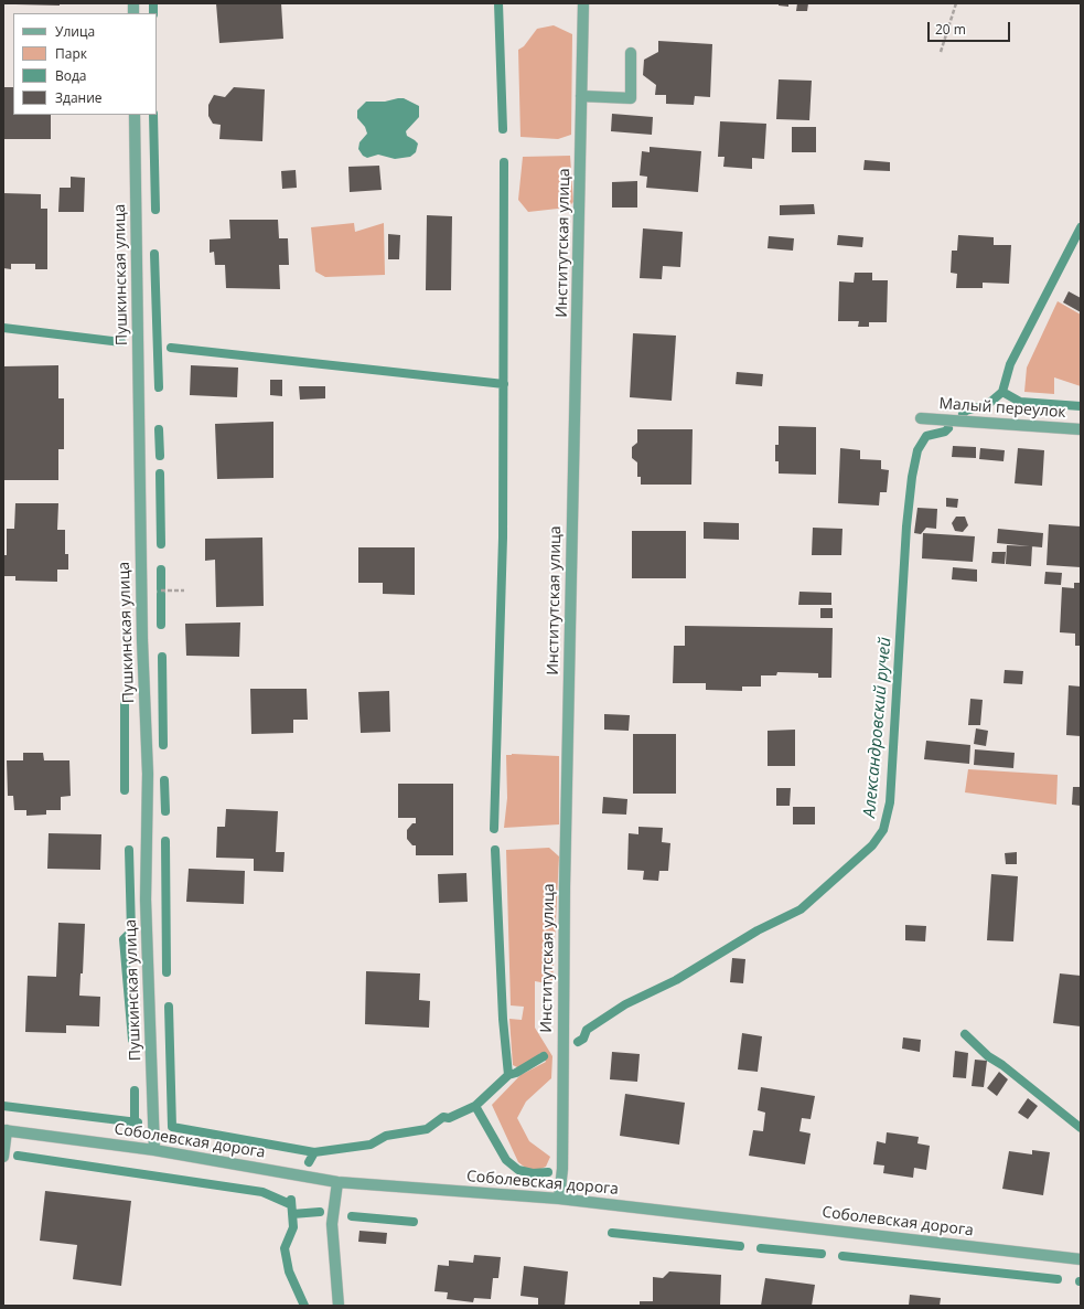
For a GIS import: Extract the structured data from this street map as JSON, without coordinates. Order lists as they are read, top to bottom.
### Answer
{
  "streets": {
    "street": [
      "Институтская улица",
      "Пушкинская улица",
      "Малый переулок",
      "Соболевская дорога"
    ]
  },
  "crossings": [
    ["Институтская улица", "Соболевская дорога"],
    ["Пушкинская улица", "Соболевская дорога"]
  ],
  "water": ["Александровский ручей"],
  "legend": [
    "Улица",
    "Парк",
    "Вода",
    "Здание"
  ],
  "scale_bar": "20 m"
}
